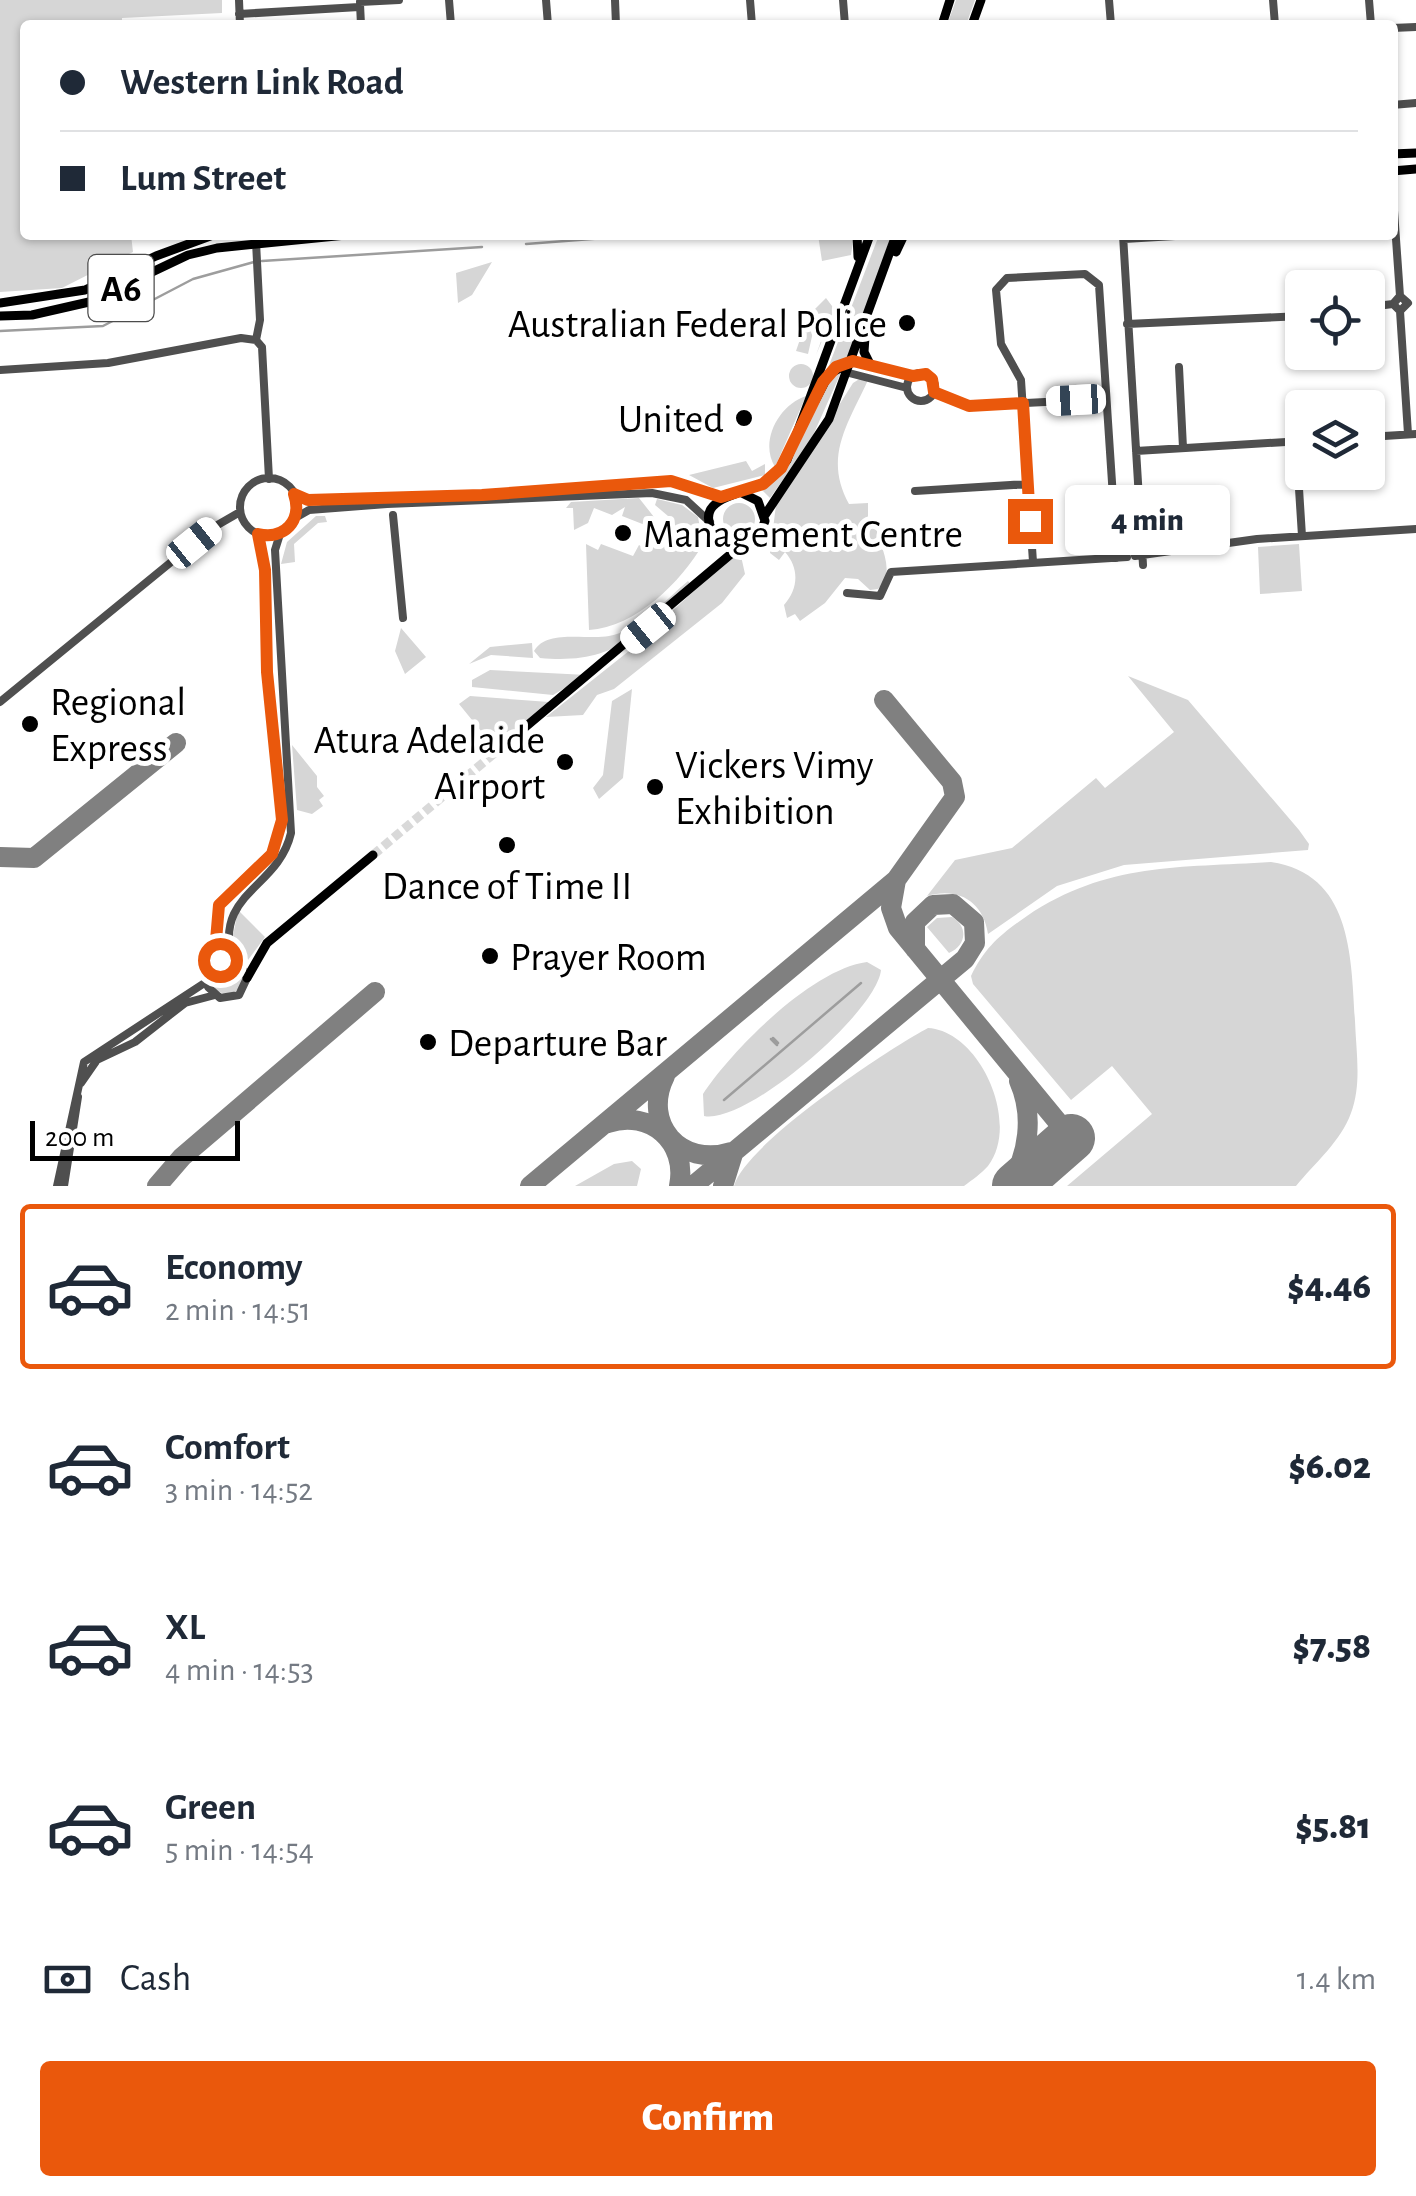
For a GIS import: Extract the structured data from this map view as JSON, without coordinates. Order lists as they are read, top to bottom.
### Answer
{
  "streets": {
    "main road": ["A6"]
  },
  "places": [
    "Australian Federal Police",
    "United",
    "Management Centre",
    "Regional Express",
    "Atura Adelaide Airport",
    "Vickers Vimy Exhibition",
    "Dance of Time II",
    "Prayer Room",
    "Departure Bar"
  ],
  "scale_bar": "200 m",
  "page": {
    "banner": ["Western Link Road", "Lum Street"],
    "bubble": "4 min",
    "scale": "200 m",
    "list": [
      {
        "name": "Economy",
        "note": "2 min · 14:51",
        "value": "$4.46"
      },
      {
        "name": "Comfort",
        "note": "3 min · 14:52",
        "value": "$6.02"
      },
      {
        "name": "XL",
        "note": "4 min · 14:53",
        "value": "$7.58"
      },
      {
        "name": "Green",
        "note": "5 min · 14:54",
        "value": "$5.81"
      }
    ],
    "pay": ["Cash", "1.4 km"],
    "buttons": "Confirm"
  }
}
